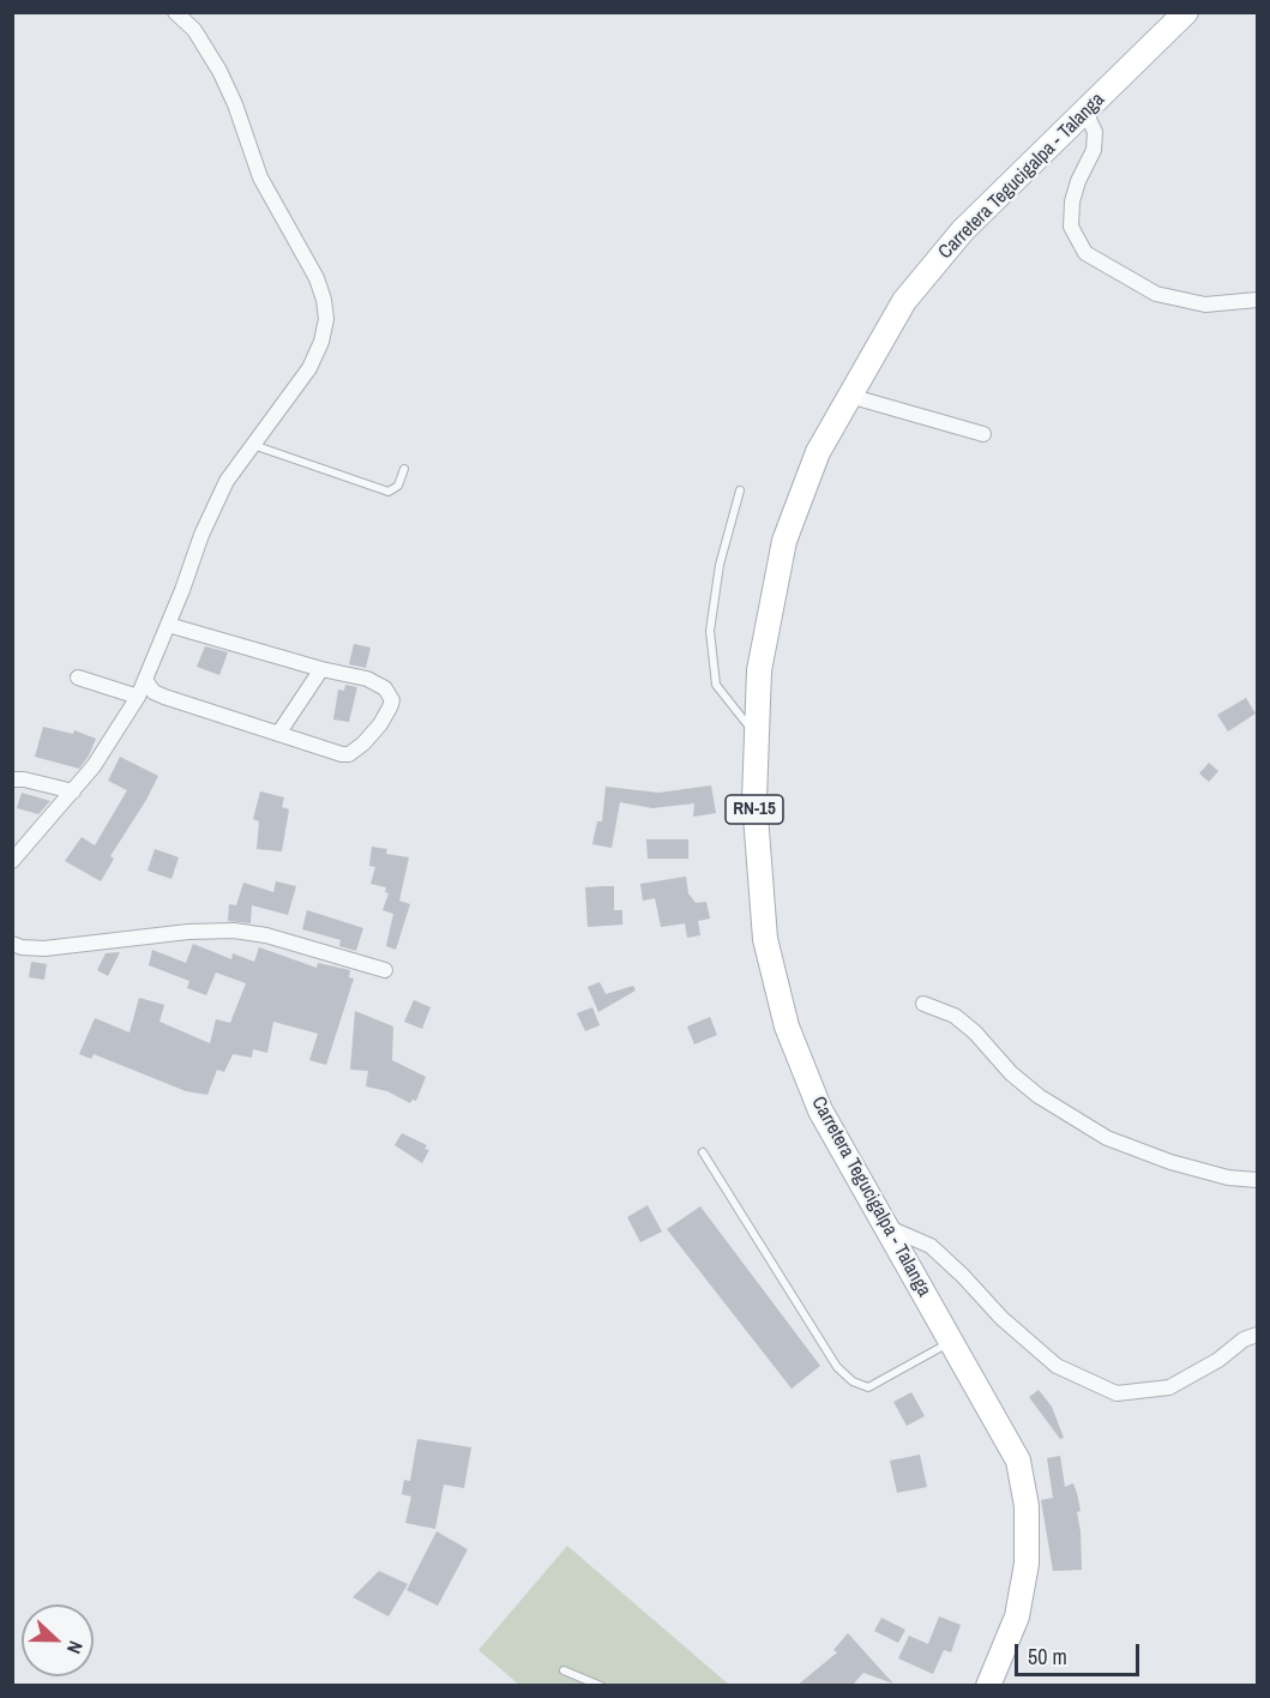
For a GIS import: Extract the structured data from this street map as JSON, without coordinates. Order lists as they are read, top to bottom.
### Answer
{
  "streets": {
    "main road": ["Carretera Tegucigalpa - Talanga", "RN-15"]
  },
  "scale_bar": "50 m",
  "north": "right"
}
